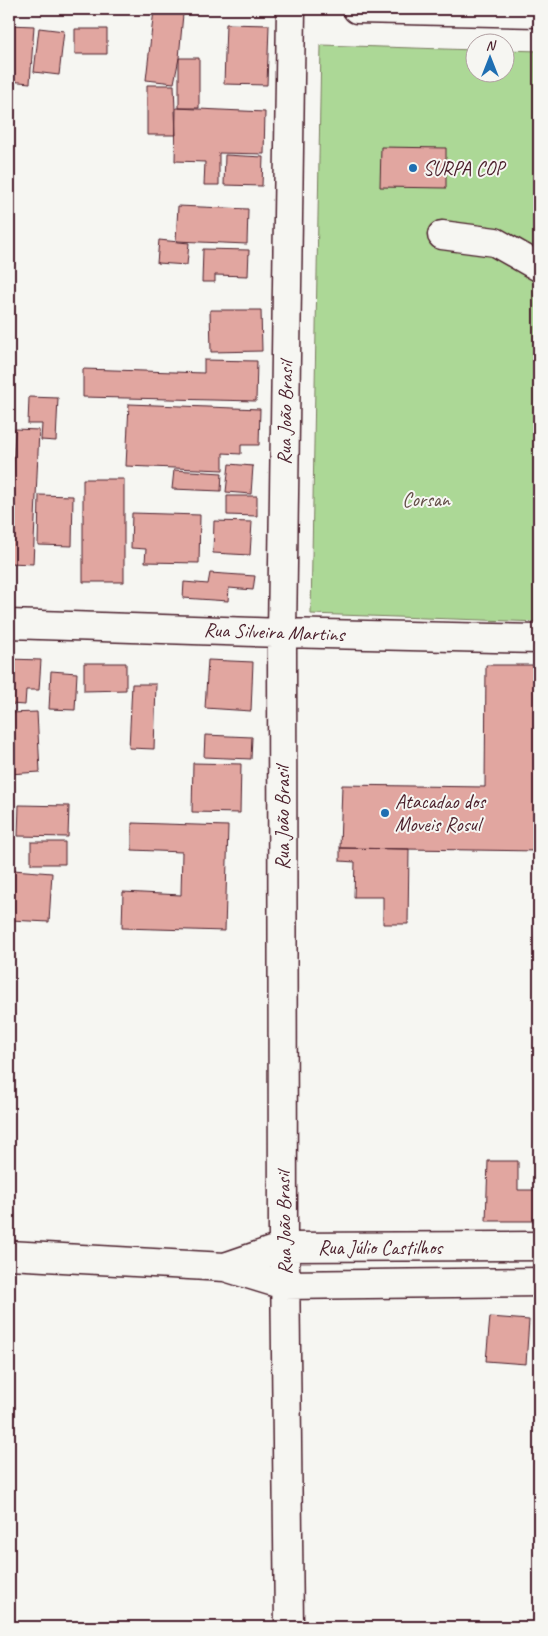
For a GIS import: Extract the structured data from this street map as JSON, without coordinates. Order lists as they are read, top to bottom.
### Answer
{
  "streets": {
    "street": ["Rua João Brasil", "Rua Silveira Martins", "Rua Júlio Castilhos"]
  },
  "crossings": [
    ["Rua João Brasil", "Rua Silveira Martins"],
    ["Rua João Brasil", "Rua Júlio Castilhos"]
  ],
  "parks": ["Corsan"],
  "places": ["SURPA COP", "Atacadao dos Moveis Rosul"],
  "north": "top"
}
